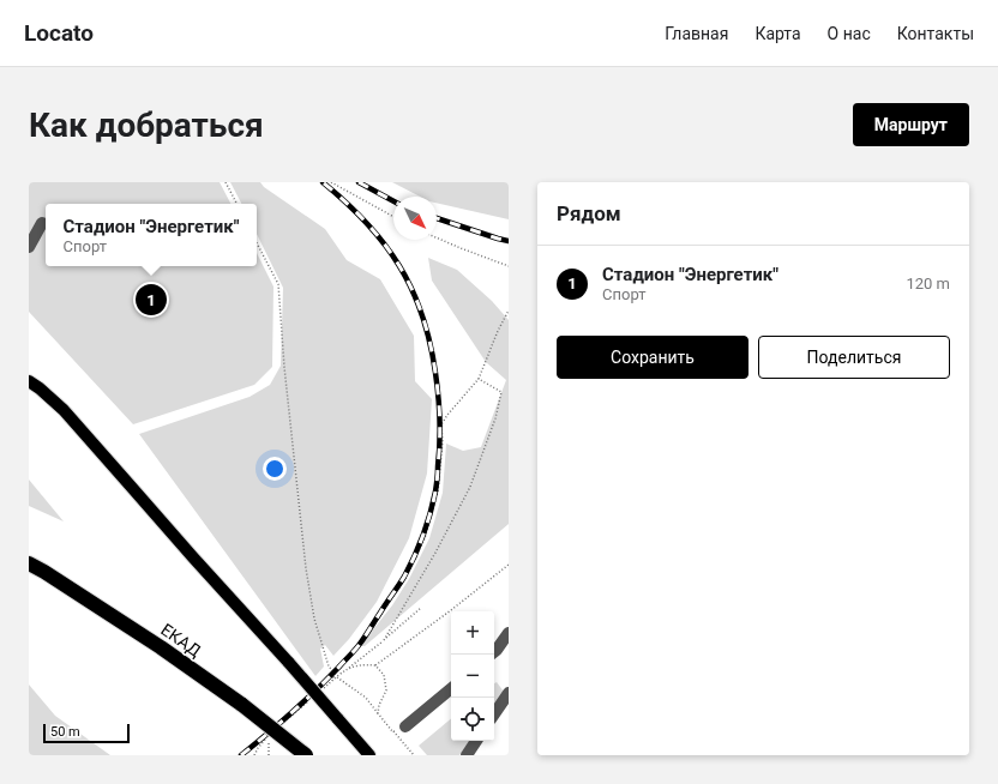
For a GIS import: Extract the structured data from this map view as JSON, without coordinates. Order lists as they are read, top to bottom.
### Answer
{
  "streets": {
    "highway": ["ЕКАД"]
  },
  "scale_bar": "50 m",
  "north": "bottom right",
  "page": {
    "header": "Locato",
    "nav": [
      "Главная",
      "Карта",
      "О нас",
      "Контакты"
    ],
    "buttons": [
      "Маршрут",
      ["Сохранить", "Поделиться"]
    ],
    "title": "Как добраться",
    "heading": "Рядом",
    "popup": ["Стадион \"Энергетик\"", "Спорт"],
    "list": [
      {
        "mark": "1",
        "name": "Стадион \"Энергетик\"",
        "note": "Спорт",
        "value": "120 m"
      }
    ],
    "pins": "1",
    "map_buttons": ["+", "−"],
    "scale": "50 m"
  }
}
